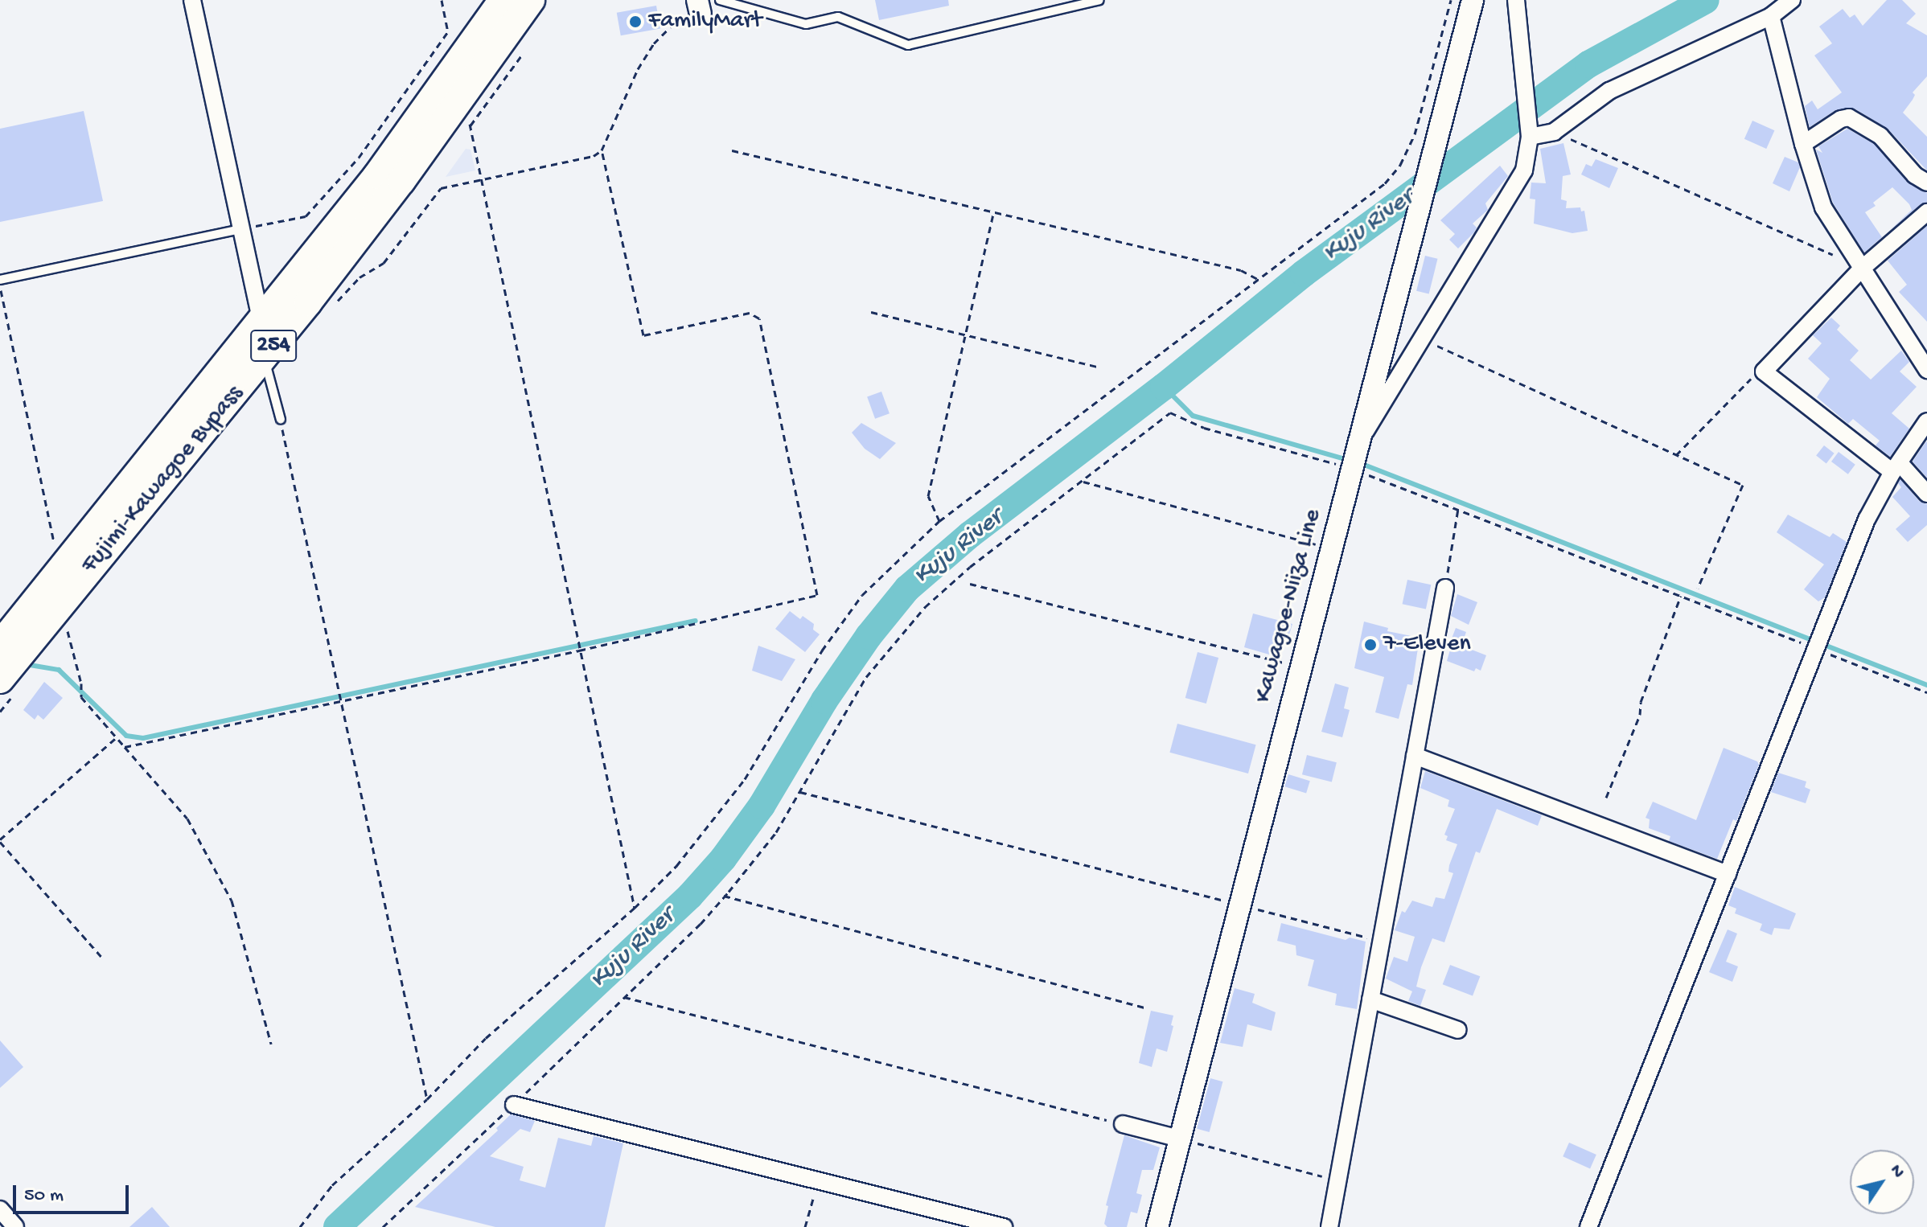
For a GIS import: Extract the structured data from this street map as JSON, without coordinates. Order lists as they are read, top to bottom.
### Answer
{
  "streets": {
    "highway": ["254", "Fujimi-Kawagoe Bypass"],
    "main road": ["Kawagoe-Niiza Line"]
  },
  "water": ["Kuju River"],
  "places": ["FamilyMart", "7-Eleven"],
  "scale_bar": "50 m",
  "north": "top right"
}
